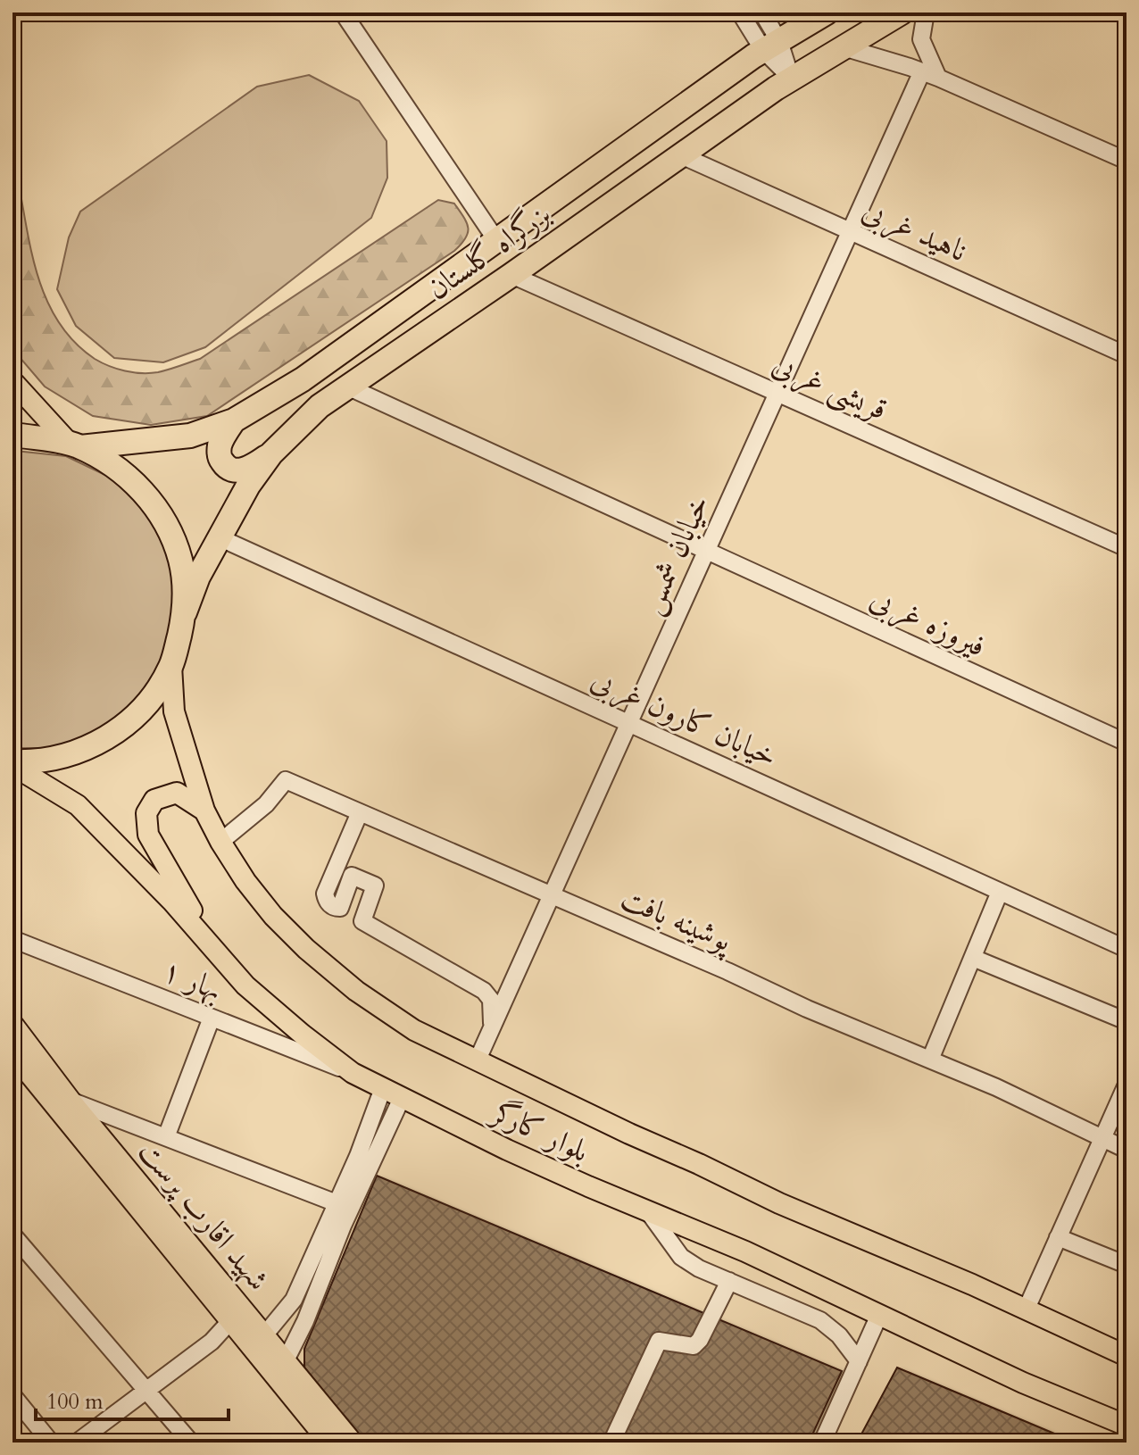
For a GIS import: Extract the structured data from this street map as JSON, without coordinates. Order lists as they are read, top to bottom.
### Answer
{
  "streets": {
    "highway": ["بزرگراه گلستان"],
    "main road": ["بلوار کارگر", "شهید اقارب پرست"],
    "street": [
      "ناهید غربی",
      "قریشی غربی",
      "خیابان شمس",
      "فیروزه غربی",
      "خیابان کارون غربی",
      "پوشینه بافت",
      "بهار ۱"
    ]
  },
  "crossings": [
    ["ناهید غربی", "بزرگراه گلستان"],
    ["ناهید غربی", "خیابان شمس"],
    ["بزرگراه گلستان", "قریشی غربی"],
    ["بزرگراه گلستان", "فیروزه غربی"],
    ["بزرگراه گلستان", "خیابان کارون غربی"],
    ["قریشی غربی", "خیابان شمس"],
    ["خیابان شمس", "فیروزه غربی"],
    ["خیابان شمس", "خیابان کارون غربی"],
    ["خیابان شمس", "پوشینه بافت"],
    ["خیابان شمس", "بلوار کارگر"],
    ["پوشینه بافت", "بلوار کارگر"],
    ["بهار ۱", "بلوار کارگر"]
  ],
  "scale_bar": "100 m"
}
